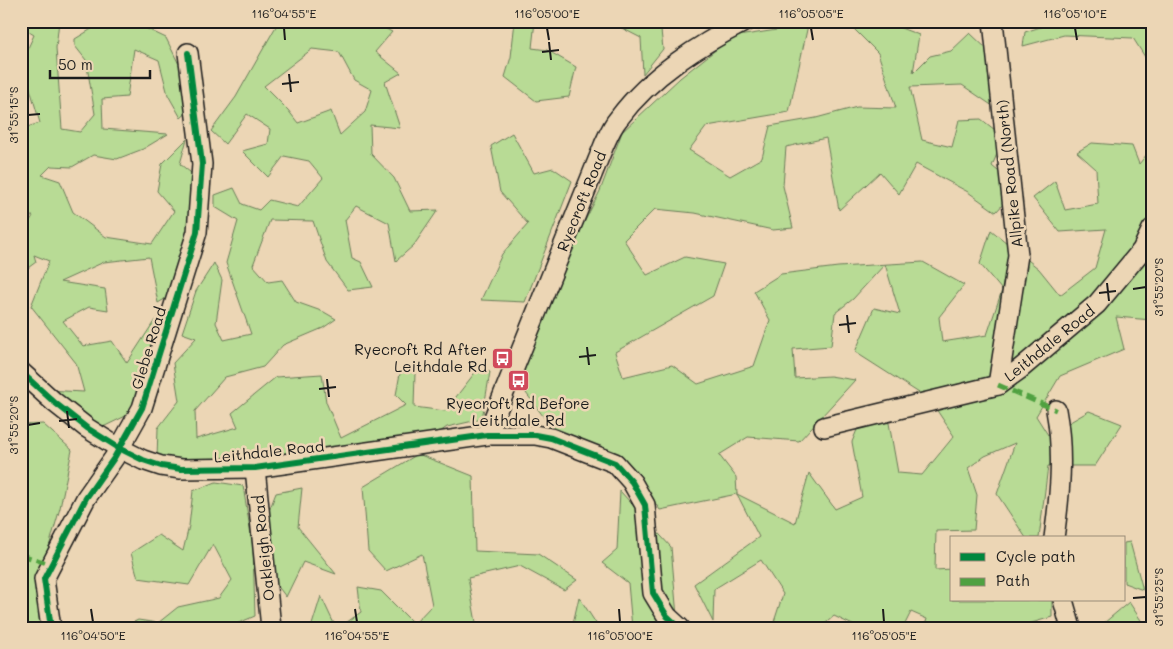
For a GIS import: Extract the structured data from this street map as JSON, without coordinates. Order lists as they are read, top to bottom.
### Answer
{
  "streets": {
    "street": [
      "Allpike Road (North)",
      "Ryecroft Road",
      "Leithdale Road",
      "Glebe Road",
      "Oakleigh Road"
    ]
  },
  "crossings": [
    ["Allpike Road (North)", "Leithdale Road"],
    ["Ryecroft Road", "Leithdale Road"],
    ["Leithdale Road", "Glebe Road"],
    ["Leithdale Road", "Oakleigh Road"]
  ],
  "places": {
    "bus stop": ["Ryecroft Rd After Leithdale Rd", "Ryecroft Rd Before Leithdale Rd"]
  },
  "legend": ["Cycle path", "Path"],
  "scale_bar": "50 m",
  "coordinates": [
    "116°04'55\"E",
    "116°05'00\"E",
    "116°05'05\"E",
    "116°05'10\"E",
    "31°55'15\"S",
    "31°55'20\"S",
    "31°55'25\"S",
    "116°04'50\"E"
  ]
}
